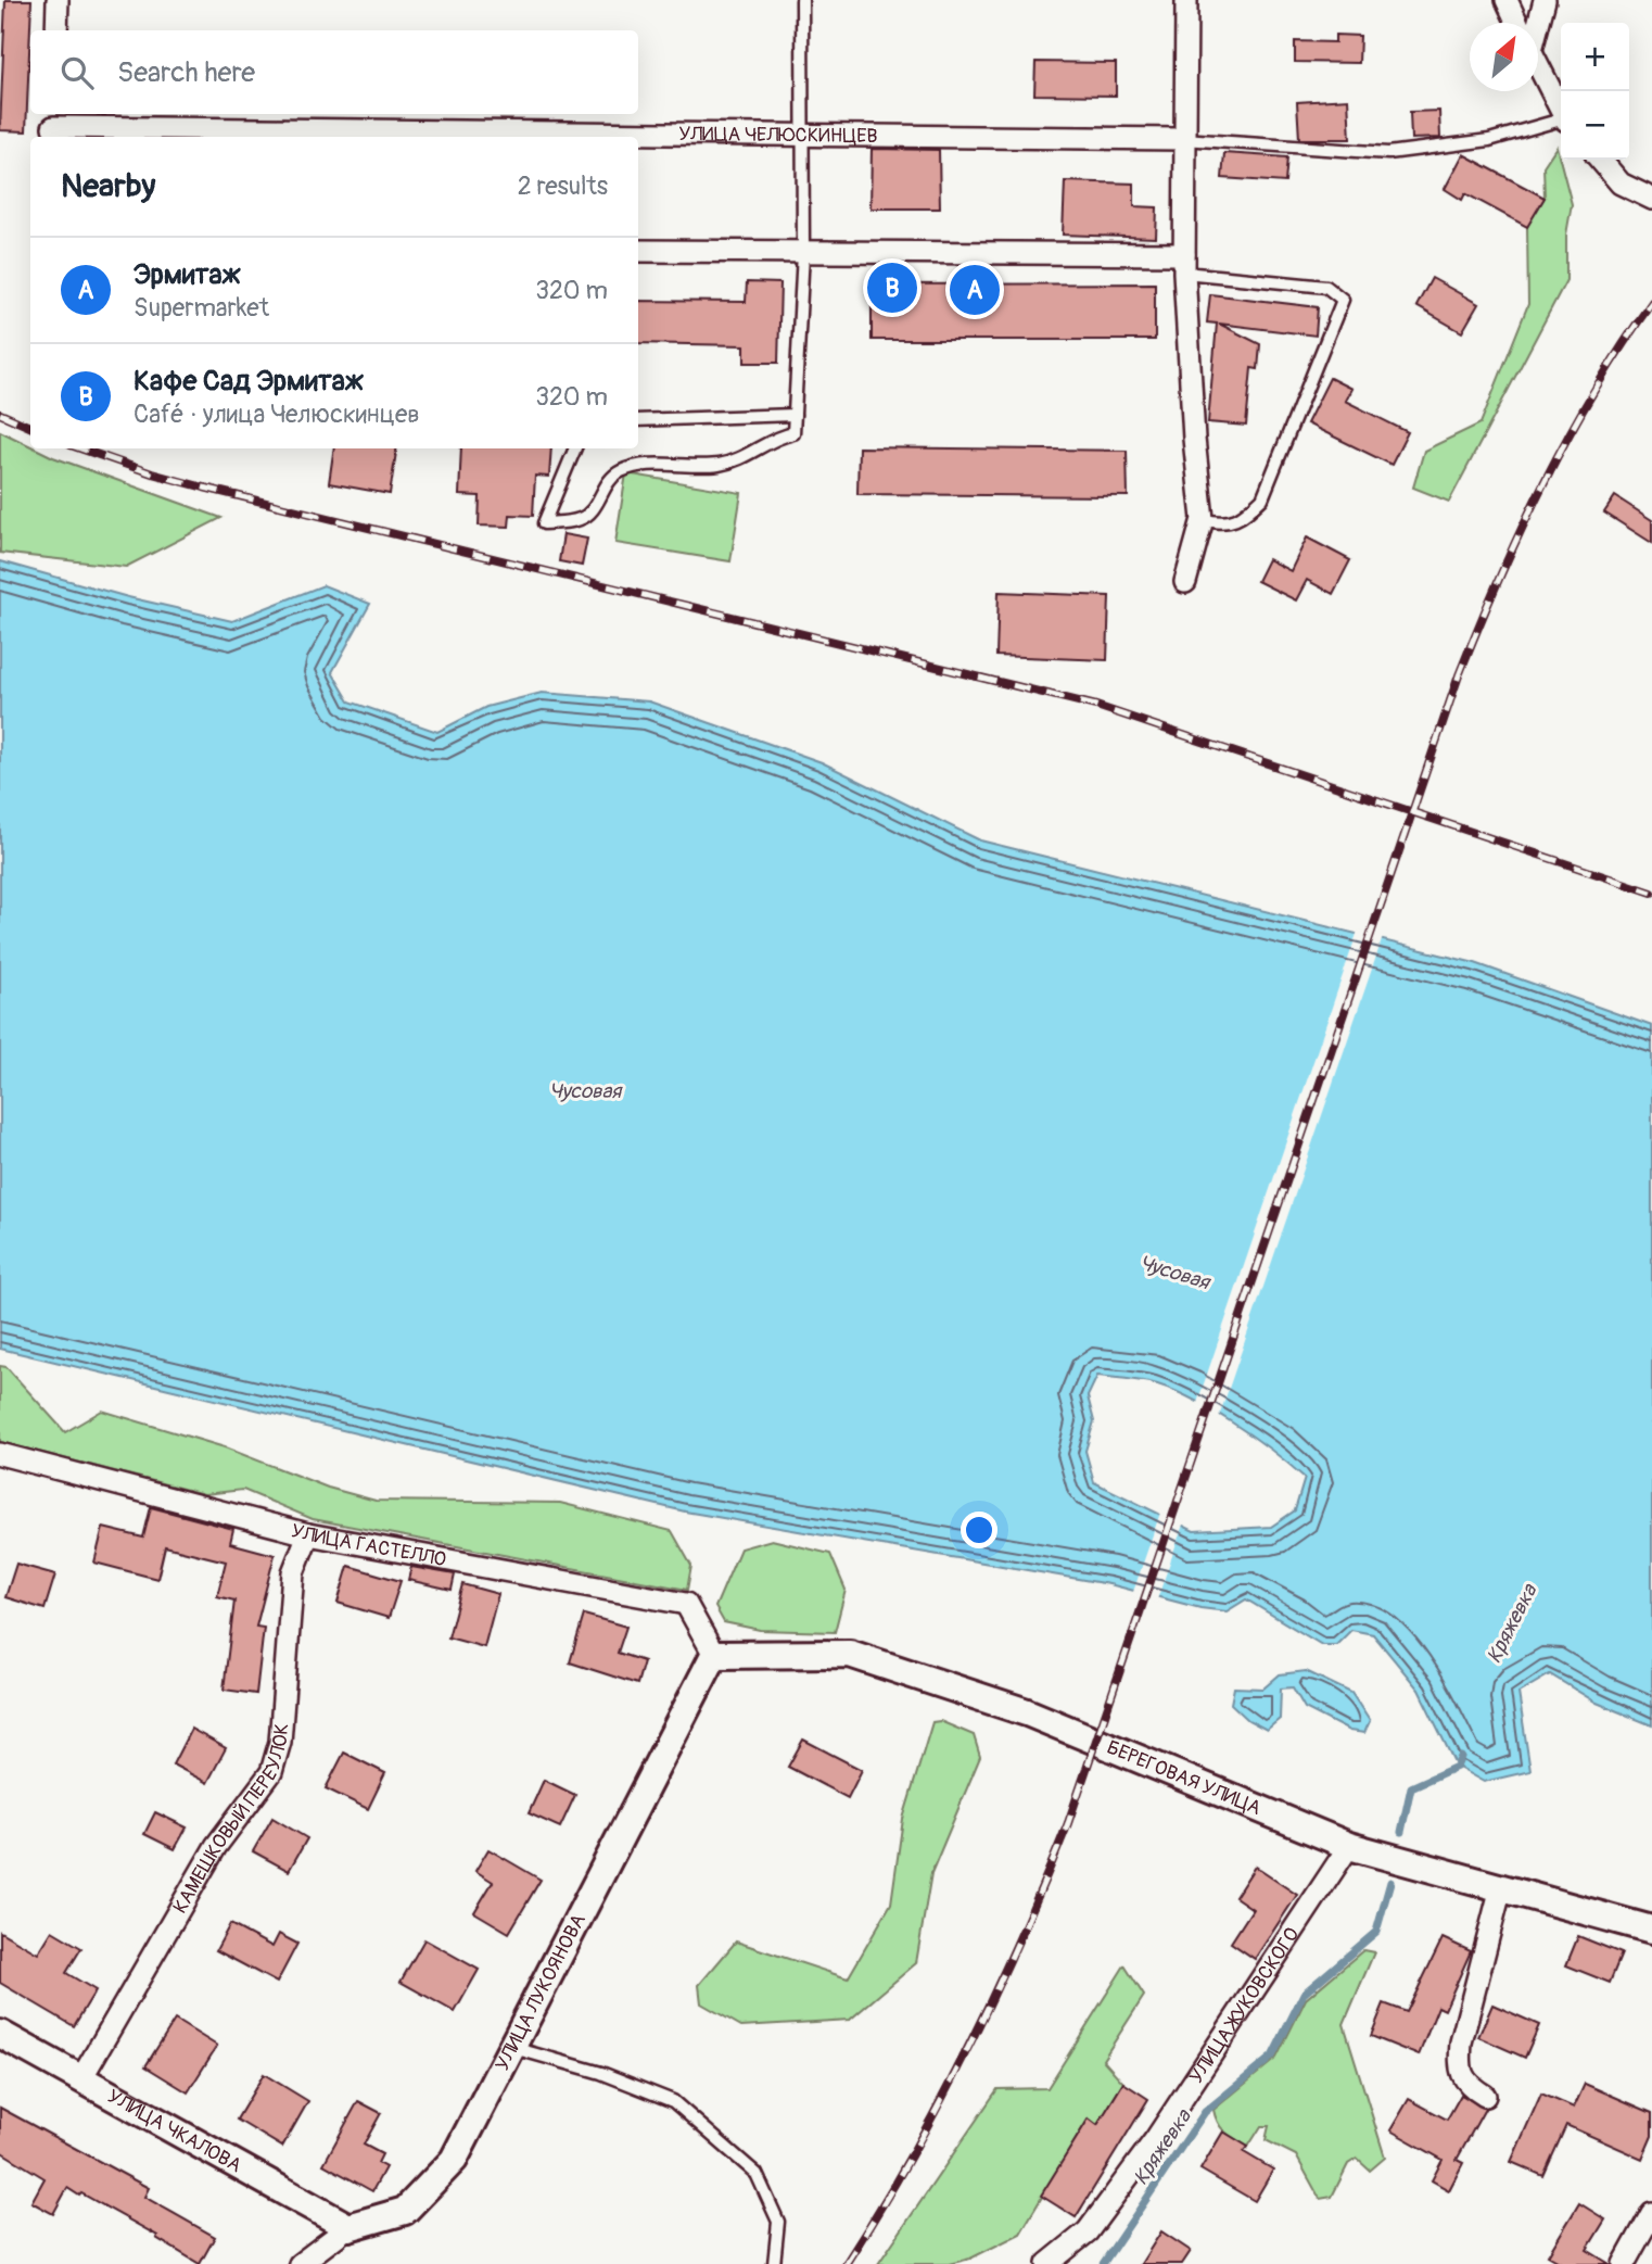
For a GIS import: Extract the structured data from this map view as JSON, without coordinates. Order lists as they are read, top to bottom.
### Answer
{
  "streets": {
    "street": [
      "УЛИЦА ЧЕЛЮСКИНЦЕВ",
      "УЛИЦА ГАСТЕЛЛО",
      "БЕРЕГОВАЯ УЛИЦА",
      "КАМЕШКОВЫЙ ПЕРЕУЛОК",
      "УЛИЦА ЛУКОЯНОВА",
      "УЛИЦА ЖУКОВСКОГО",
      "УЛИЦА ЧКАЛОВА"
    ]
  },
  "crossings": [
    ["УЛИЦА ГАСТЕЛЛО", "БЕРЕГОВАЯ УЛИЦА"],
    ["УЛИЦА ГАСТЕЛЛО", "КАМЕШКОВЫЙ ПЕРЕУЛОК"],
    ["УЛИЦА ГАСТЕЛЛО", "УЛИЦА ЛУКОЯНОВА"],
    ["БЕРЕГОВАЯ УЛИЦА", "УЛИЦА ЛУКОЯНОВА"],
    ["БЕРЕГОВАЯ УЛИЦА", "УЛИЦА ЖУКОВСКОГО"],
    ["КАМЕШКОВЫЙ ПЕРЕУЛОК", "УЛИЦА ЧКАЛОВА"],
    ["УЛИЦА ЛУКОЯНОВА", "УЛИЦА ЧКАЛОВА"]
  ],
  "water": ["Чусовая", "Кряжевка"],
  "north": "top right",
  "page": {
    "map_buttons": ["+", "−"],
    "search": "Search here",
    "heading": ["Nearby", "2 results"],
    "list": [
      {
        "mark": "A",
        "name": "Эрмитаж",
        "note": "Supermarket",
        "value": "320 m"
      },
      {
        "mark": "B",
        "name": "Кафе Сад Эрмитаж",
        "note": "Café · улица Челюскинцев",
        "value": "320 m"
      }
    ],
    "pins": ["B", "A"]
  }
}
